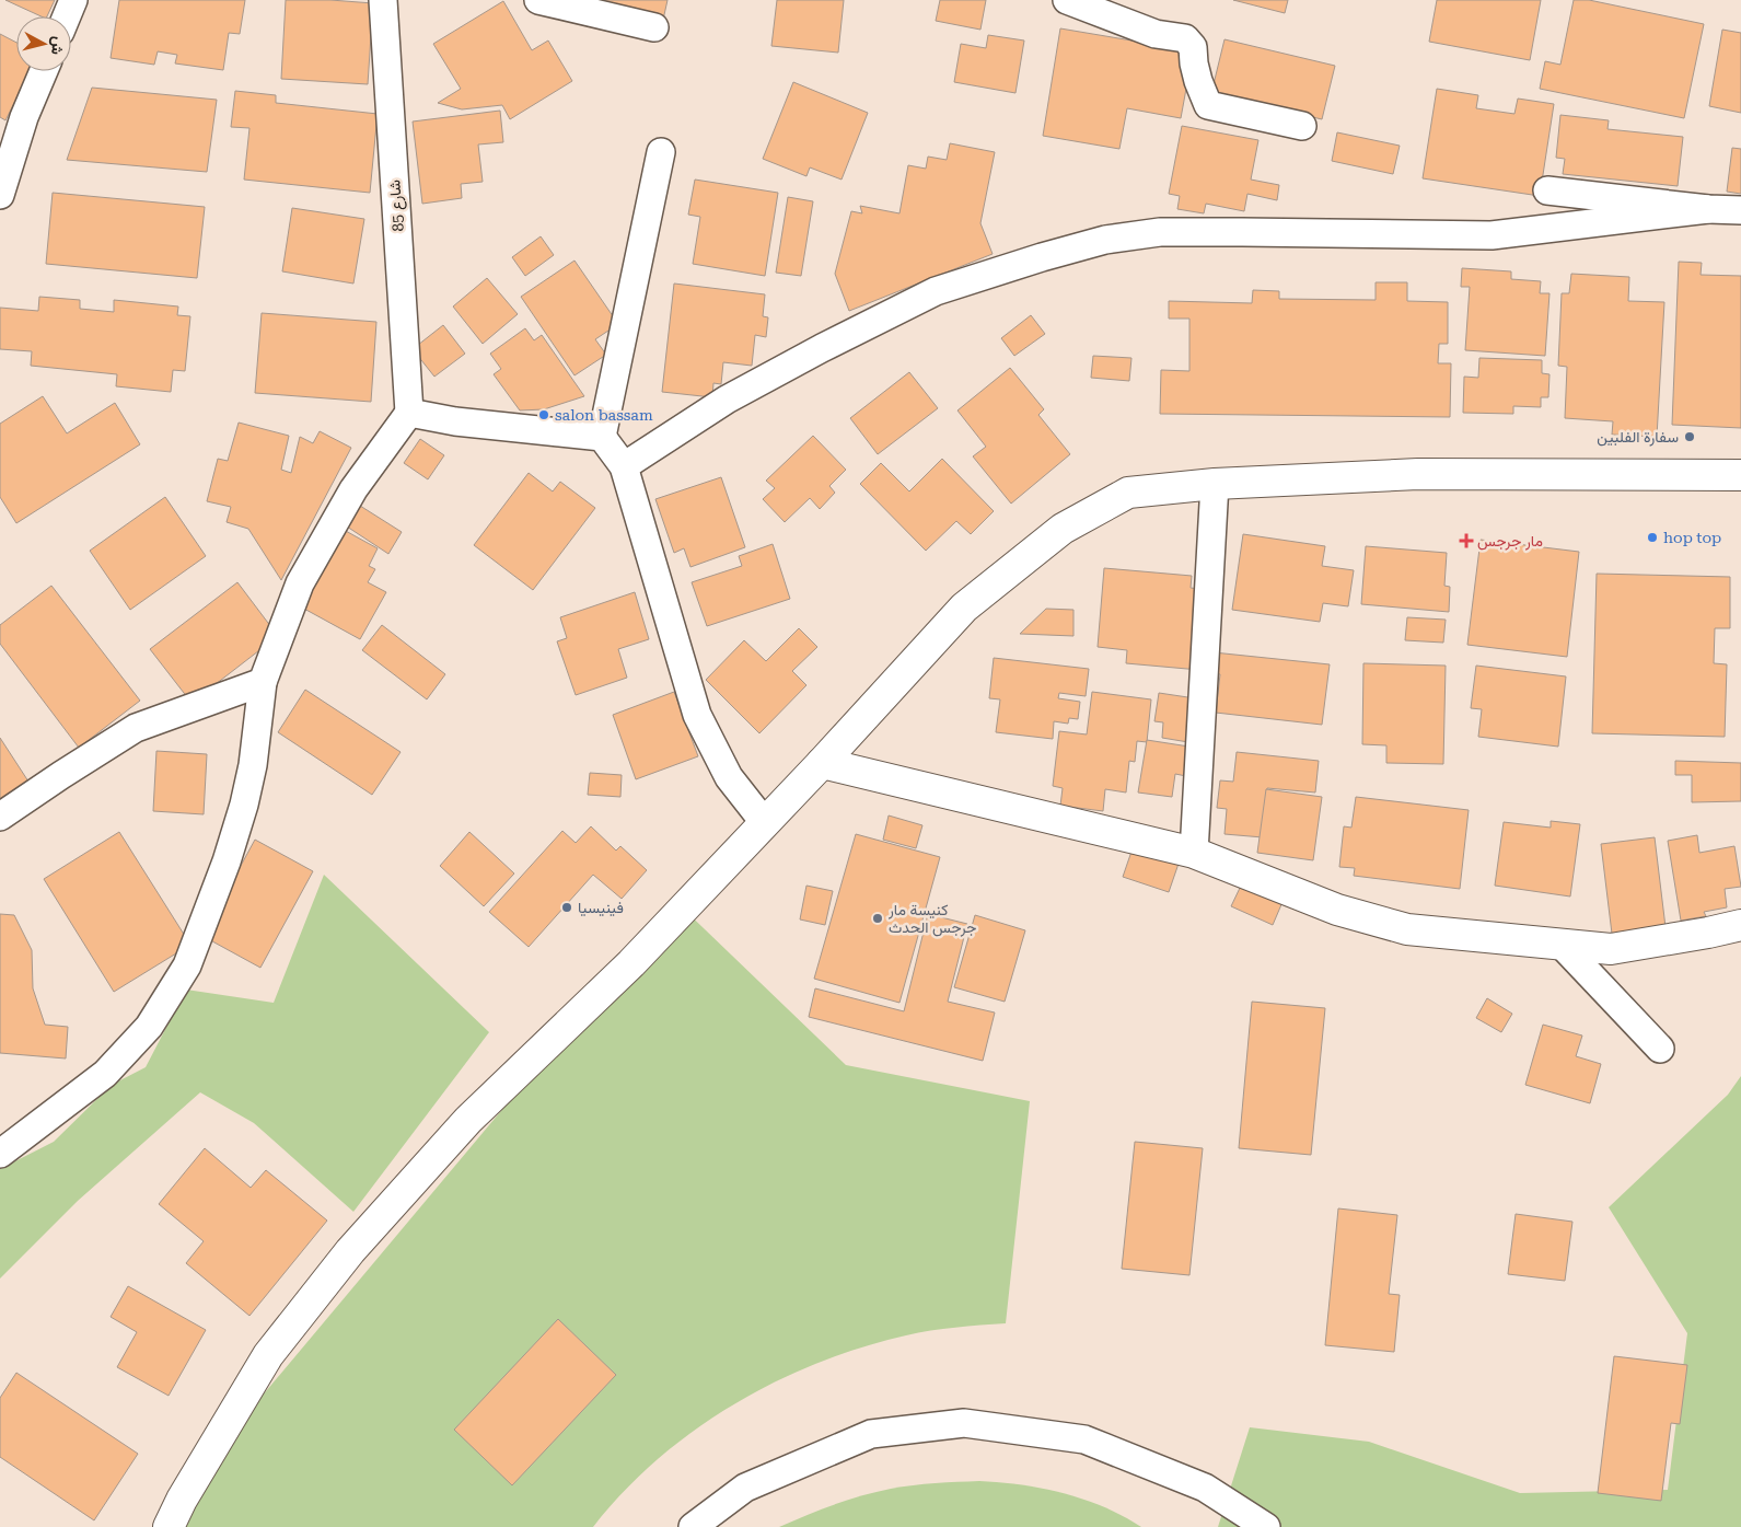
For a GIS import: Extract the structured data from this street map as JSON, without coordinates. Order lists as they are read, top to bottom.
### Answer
{
  "streets": {
    "street": ["شارع 85"]
  },
  "places": {
    "other": [
      "salon bassam",
      "سفارة الفلبين",
      "hop top",
      "فينيسيا",
      "كنيسة مار جرجس الحدث"
    ],
    "health": ["مار جرجس"]
  },
  "north": "right"
}
